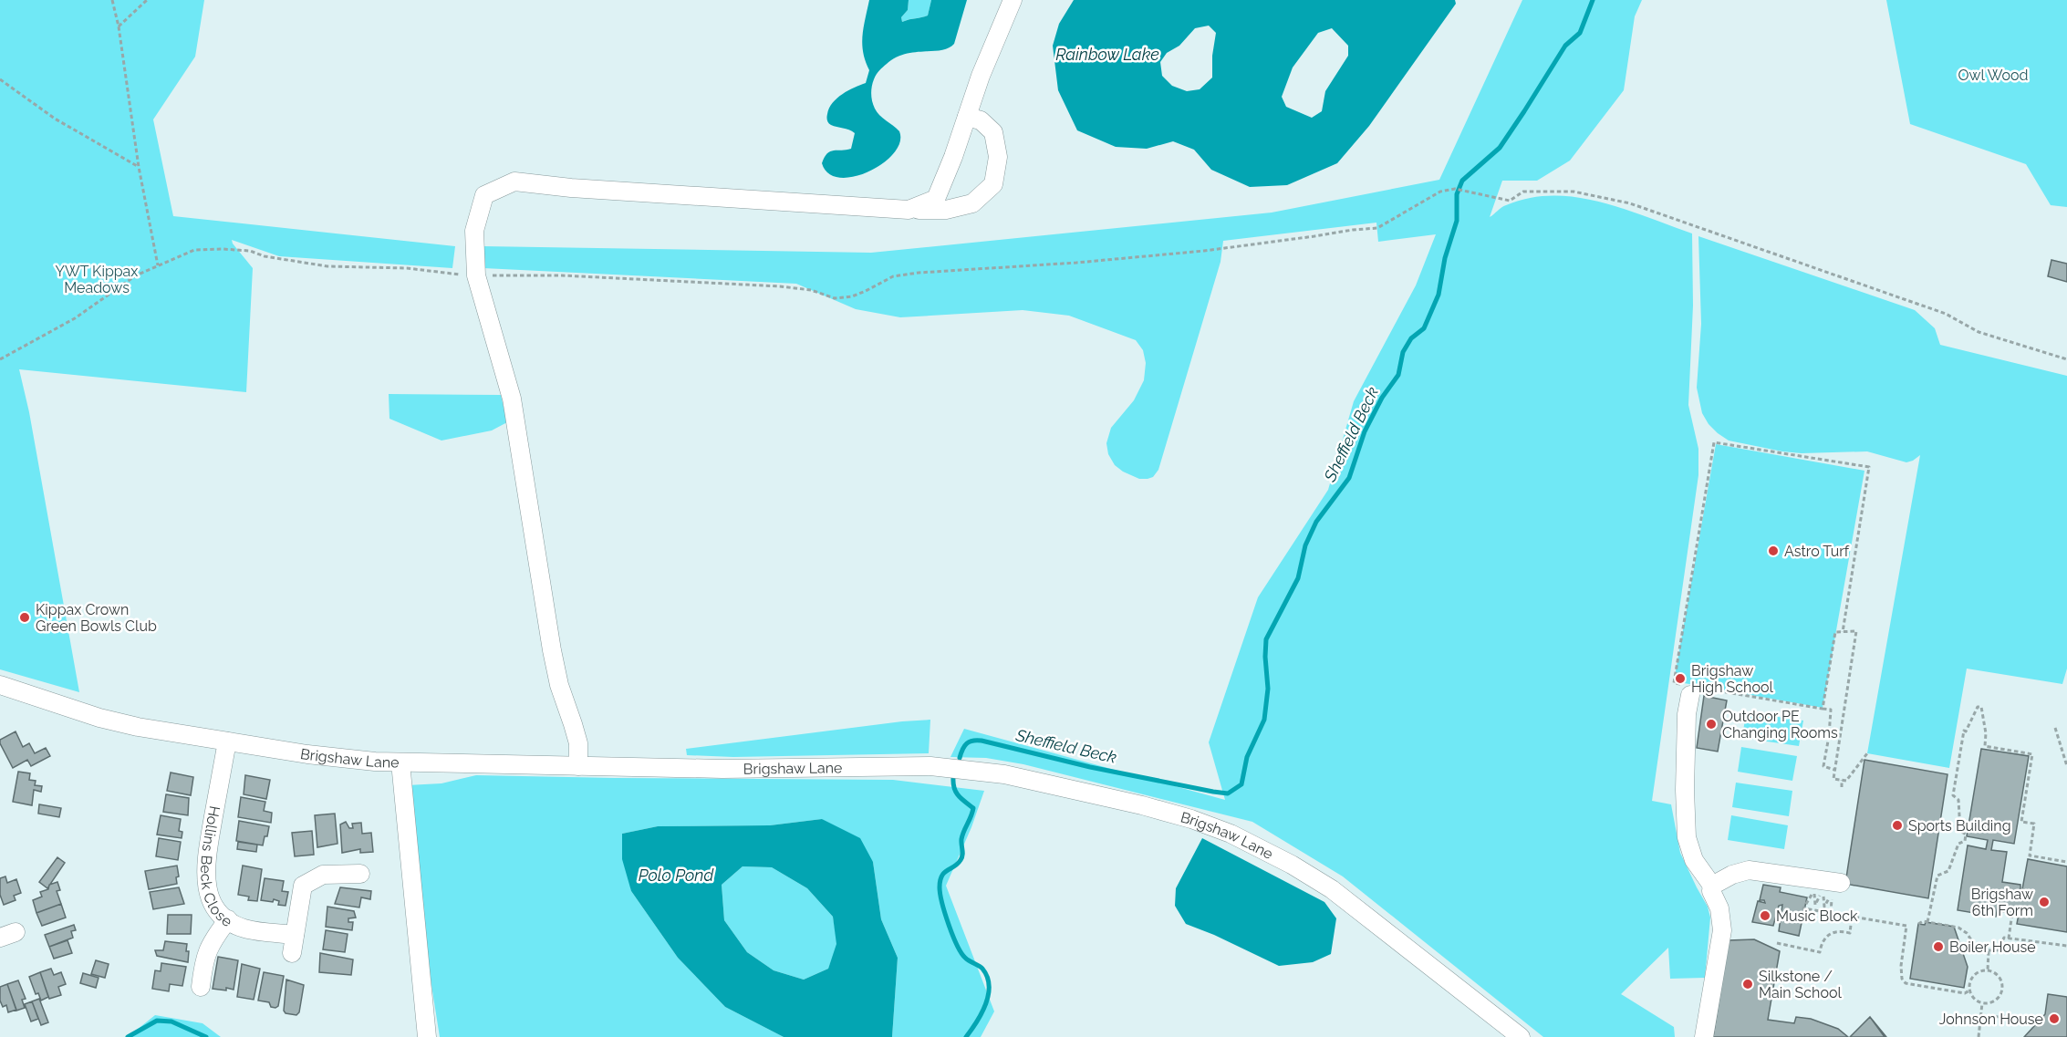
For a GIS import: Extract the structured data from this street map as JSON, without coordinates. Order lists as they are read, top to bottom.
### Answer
{
  "streets": {
    "street": ["Brigshaw Lane", "Hollins Beck Close"]
  },
  "crossings": [
    ["Brigshaw Lane", "Hollins Beck Close"]
  ],
  "water": ["Rainbow Lake", "Sheffield Beck", "Polo Pond"],
  "parks": ["Owl Wood", "YWT Kippax Meadows"],
  "places": [
    "Astro Turf",
    "Kippax Crown Green Bowls Club",
    "Brigshaw High School",
    "Outdoor PE Changing Rooms",
    "Sports Building",
    "Brigshaw 6th Form",
    "Music Block",
    "Boiler House",
    "Silkstone / Main School",
    "Johnson House"
  ]
}
